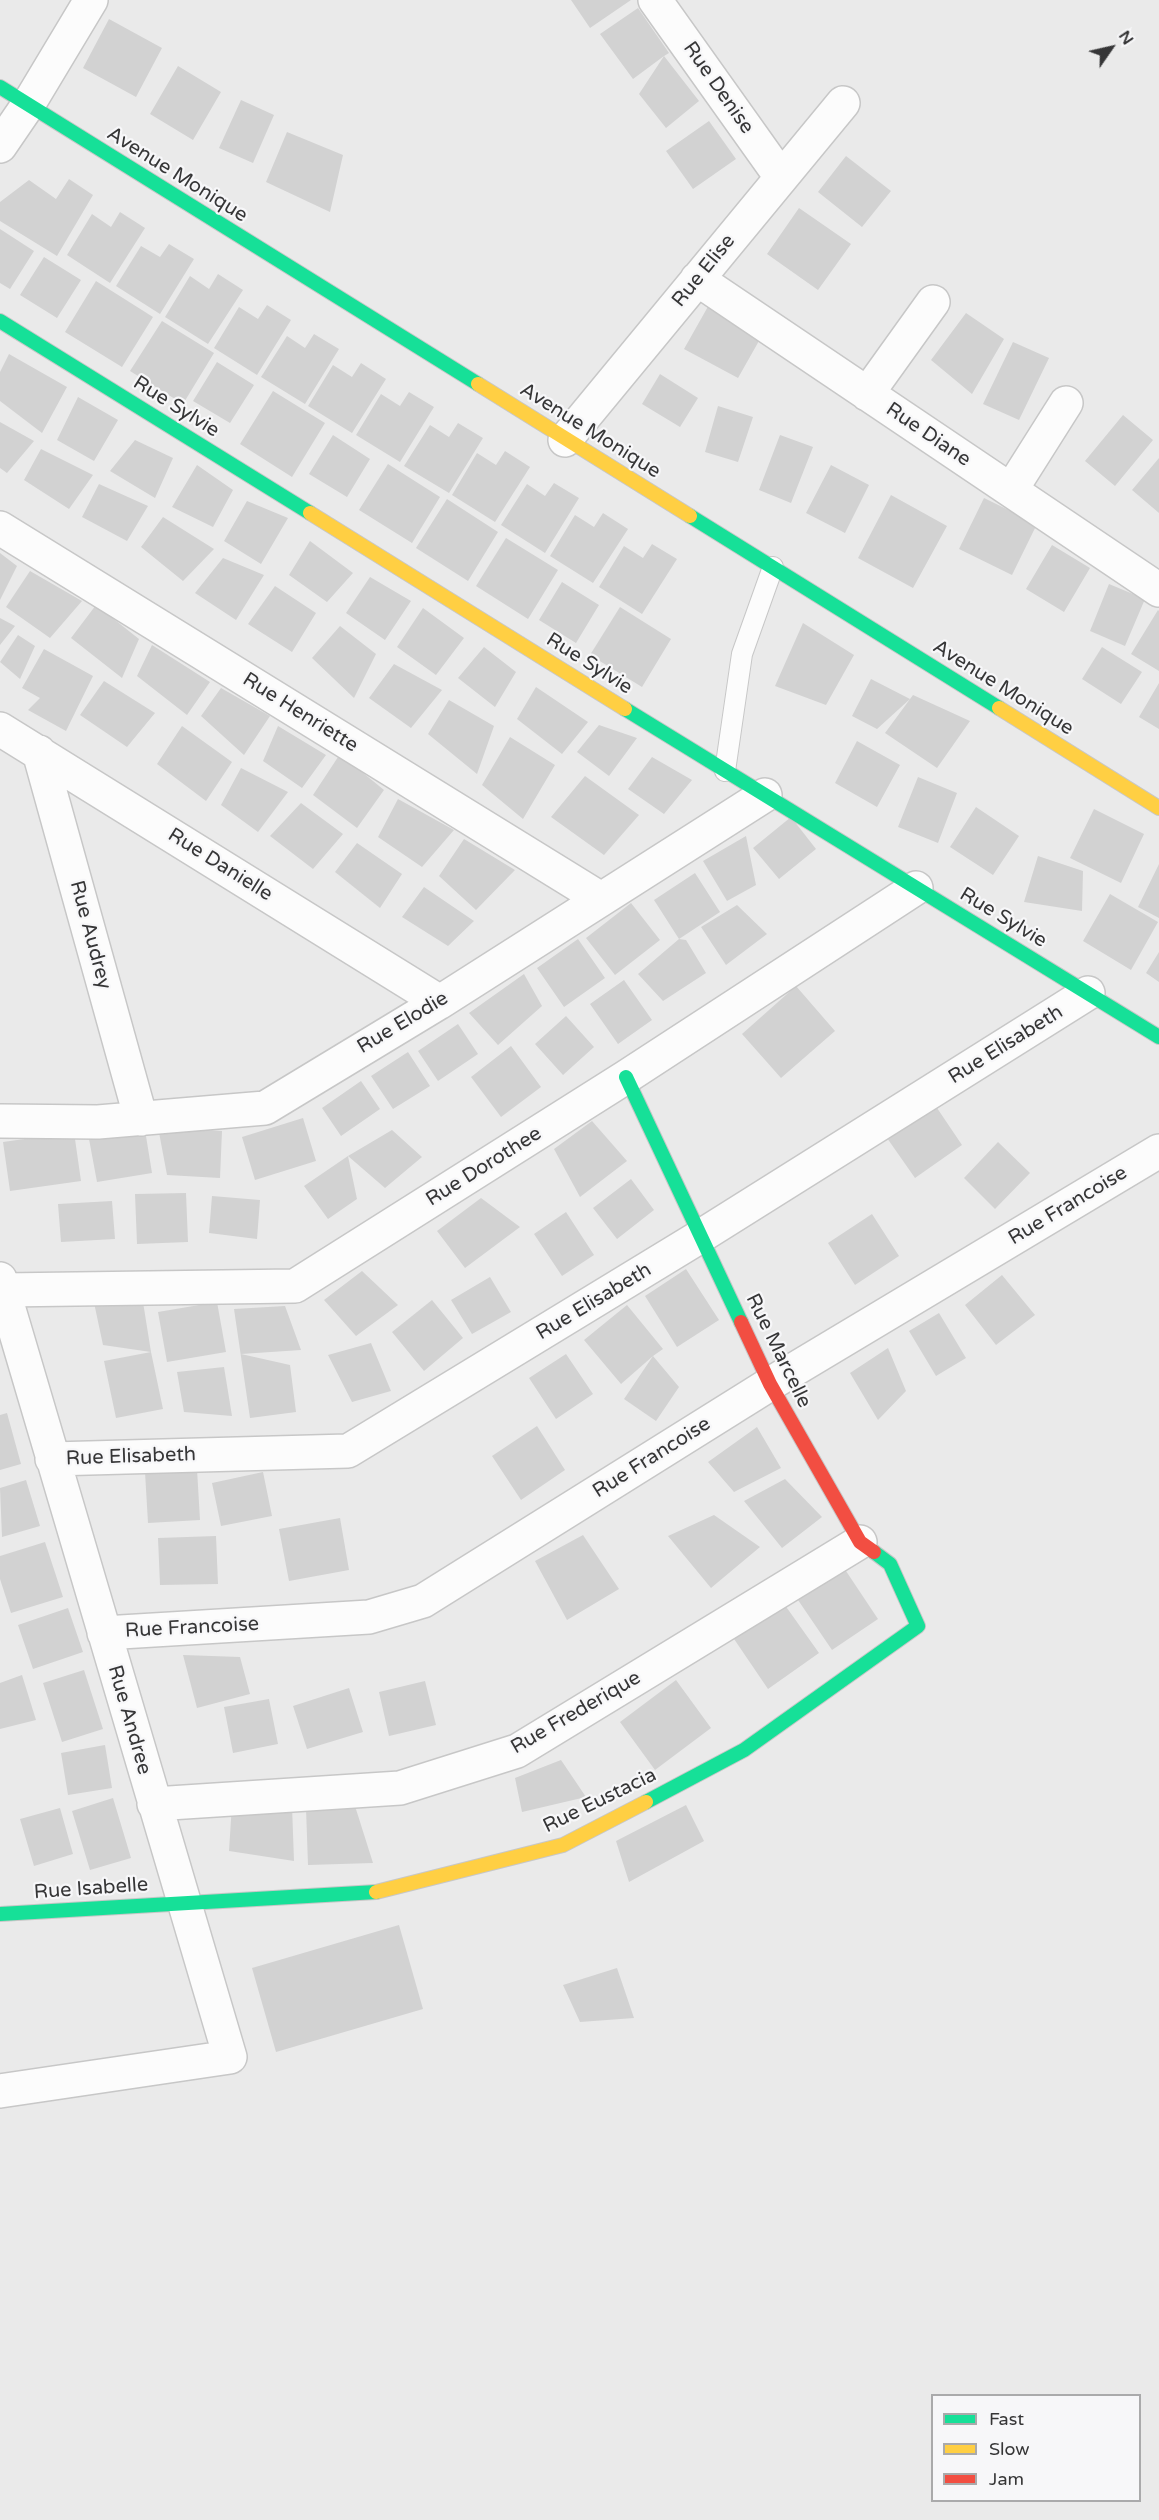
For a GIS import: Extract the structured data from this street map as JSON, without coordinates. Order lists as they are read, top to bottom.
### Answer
{
  "streets": {
    "street": [
      "Rue Denise",
      "Avenue Monique",
      "Rue Elise",
      "Rue Sylvie",
      "Rue Diane",
      "Rue Henriette",
      "Rue Danielle",
      "Rue Audrey",
      "Rue Elodie",
      "Rue Elisabeth",
      "Rue Dorothee",
      "Rue Francoise",
      "Rue Marcelle",
      "Rue Frederique",
      "Rue Andree",
      "Rue Eustacia",
      "Rue Isabelle"
    ]
  },
  "crossings": [
    ["Rue Denise", "Rue Elise"],
    ["Avenue Monique", "Rue Elise"],
    ["Rue Elise", "Rue Diane"],
    ["Rue Sylvie", "Rue Elodie"],
    ["Rue Sylvie", "Rue Elisabeth"],
    ["Rue Sylvie", "Rue Dorothee"],
    ["Rue Henriette", "Rue Elodie"],
    ["Rue Danielle", "Rue Audrey"],
    ["Rue Danielle", "Rue Elodie"],
    ["Rue Audrey", "Rue Elodie"],
    ["Rue Elisabeth", "Rue Marcelle"],
    ["Rue Elisabeth", "Rue Andree"],
    ["Rue Dorothee", "Rue Marcelle"],
    ["Rue Dorothee", "Rue Andree"],
    ["Rue Francoise", "Rue Marcelle"],
    ["Rue Francoise", "Rue Andree"],
    ["Rue Marcelle", "Rue Frederique"],
    ["Rue Marcelle", "Rue Eustacia"],
    ["Rue Frederique", "Rue Andree"],
    ["Rue Andree", "Rue Eustacia"],
    ["Rue Andree", "Rue Isabelle"],
    ["Rue Eustacia", "Rue Isabelle"]
  ],
  "legend": ["Fast", "Slow", "Jam"],
  "north": "top right"
}
